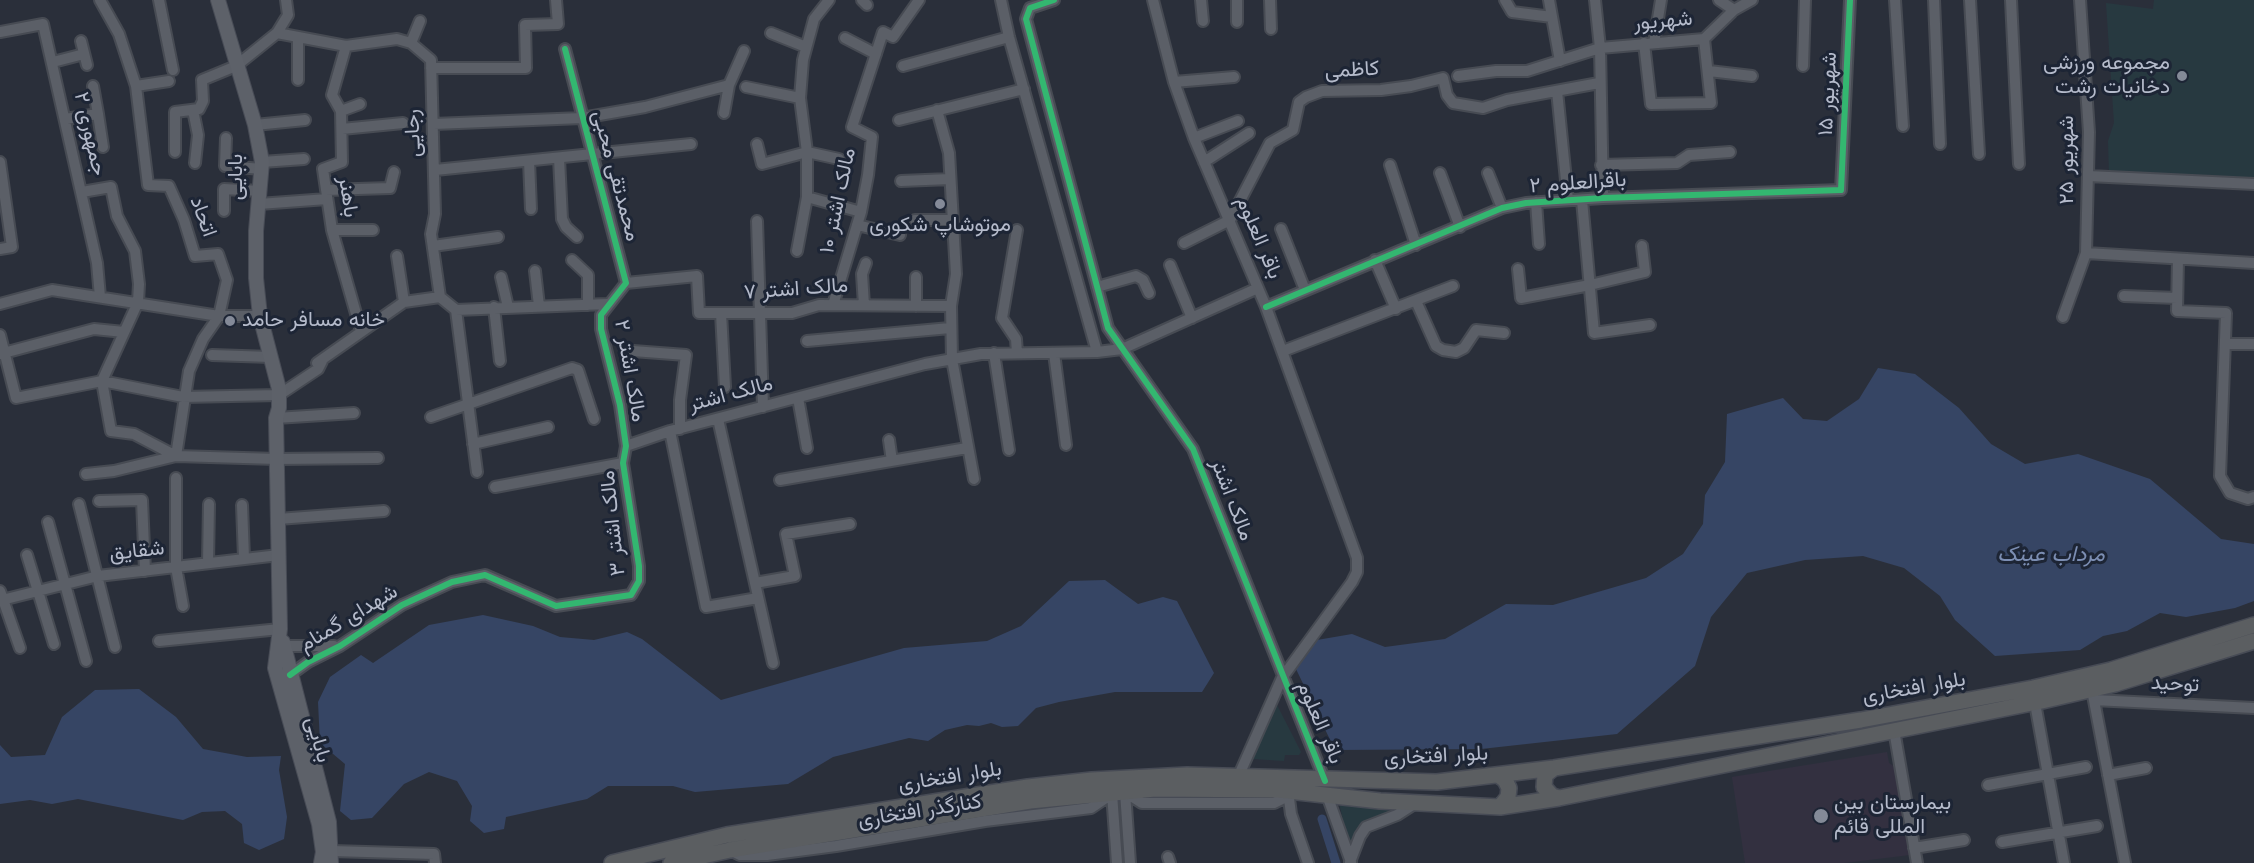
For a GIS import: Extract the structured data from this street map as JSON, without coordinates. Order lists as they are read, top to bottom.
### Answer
{
  "streets": {
    "highway": ["بلوار افتخاری"],
    "main road": ["بابایی"],
    "street": [
      "شهریور",
      "کاظمی",
      "شهریور ۱۵",
      "رجایی",
      "جمهوری ۲",
      "شهریور ۲۵",
      "محمدتقی محبی",
      "باقرالعلوم ۲",
      "باهنر",
      "مالک اشتر ۱۰",
      "اتحاد",
      "باقر العلوم",
      "مالک اشتر ۷",
      "مالک اشتر ۲",
      "مالک اشتر",
      "مالک اشتر ۳",
      "شقایق",
      "شهدای گمنام",
      "توحید"
    ]
  },
  "crossings": [
    ["کاظمی", "باقر العلوم"],
    ["شهریور ۱۵", "باقرالعلوم ۲"],
    ["محمدتقی محبی", "مالک اشتر ۷"],
    ["بابایی", "شقایق"],
    ["بابایی", "شهدای گمنام"],
    ["باقرالعلوم ۲", "باقر العلوم"],
    ["مالک اشتر ۱۰", "مالک اشتر ۷"],
    ["باقر العلوم", "مالک اشتر"],
    ["باقر العلوم", "بلوار افتخاری"],
    ["مالک اشتر ۲", "مالک اشتر"],
    ["مالک اشتر ۲", "مالک اشتر ۳"],
    ["مالک اشتر", "مالک اشتر ۳"],
    ["مالک اشتر ۳", "شهدای گمنام"],
    ["توحید", "بلوار افتخاری"]
  ],
  "water": ["مرداب عینک"],
  "places": [
    "مجموعه ورزشی دخانیات رشت",
    "موتوشاپ شکوری",
    "خانه مسافر حامد",
    "بیمارستان بین المللی قائم"
  ]
}
